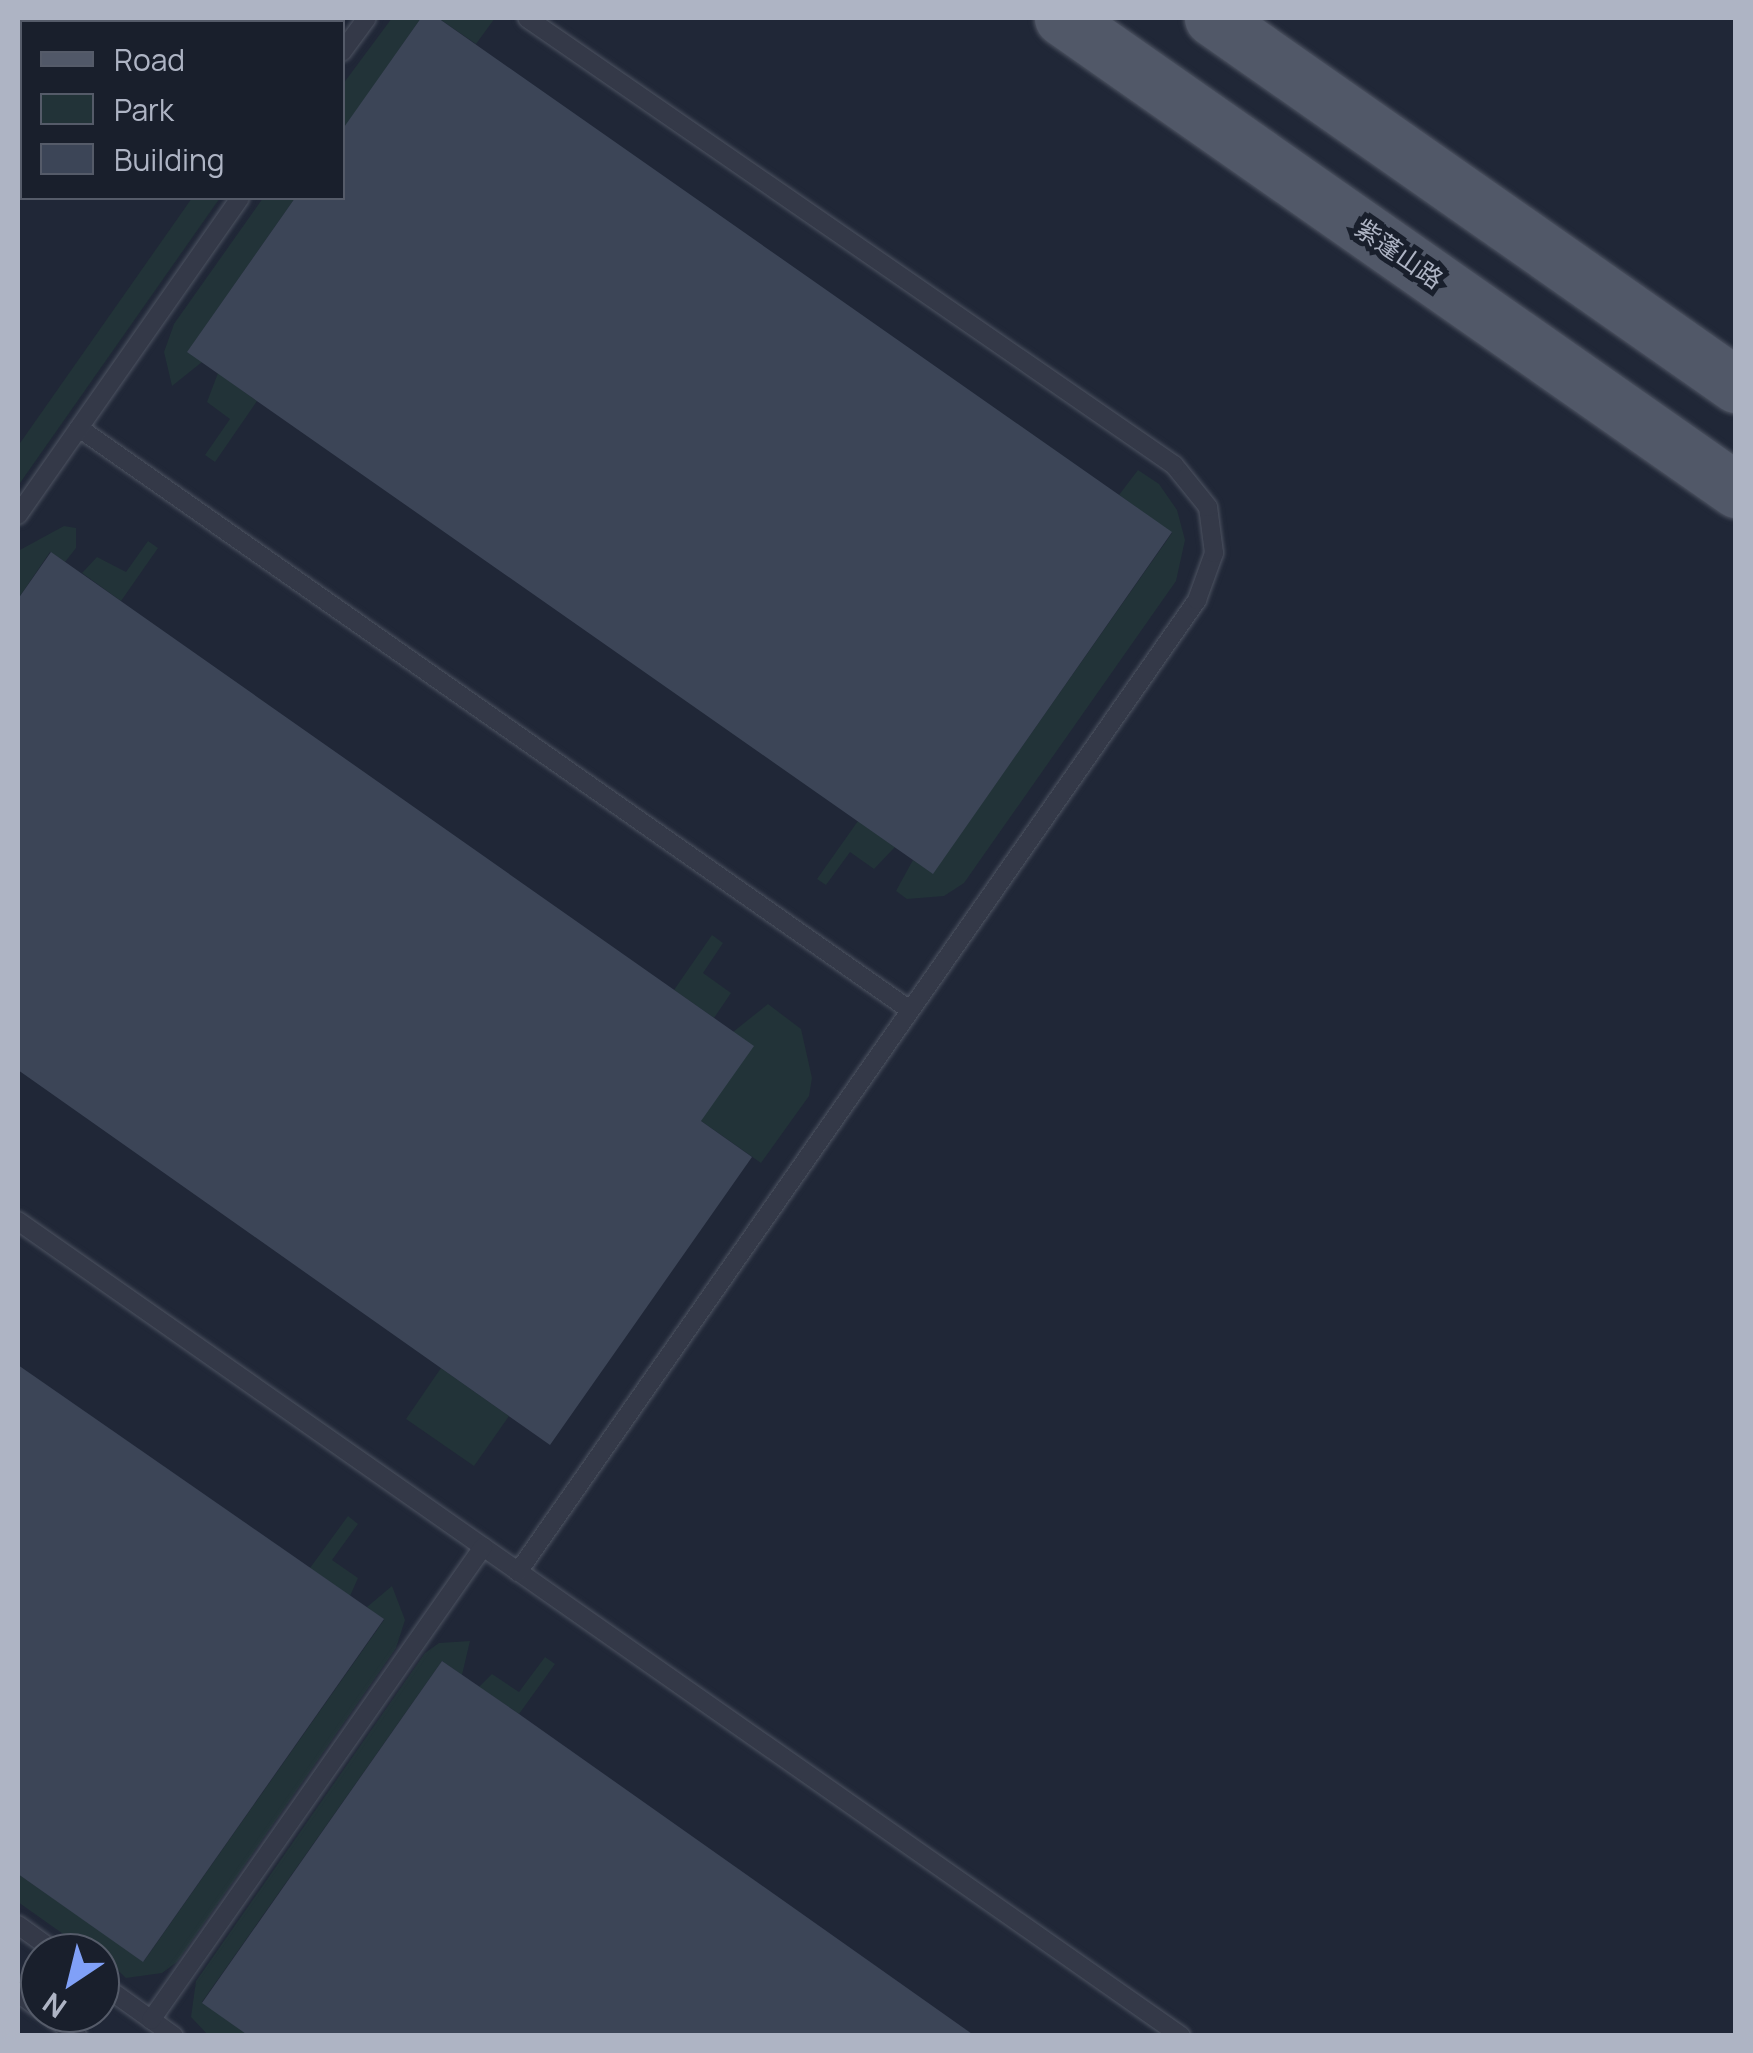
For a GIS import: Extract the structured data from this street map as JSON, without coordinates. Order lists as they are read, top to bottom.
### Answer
{
  "streets": {
    "main road": ["紫蓬山路"]
  },
  "legend": ["Road", "Park", "Building"],
  "north": "bottom left"
}
